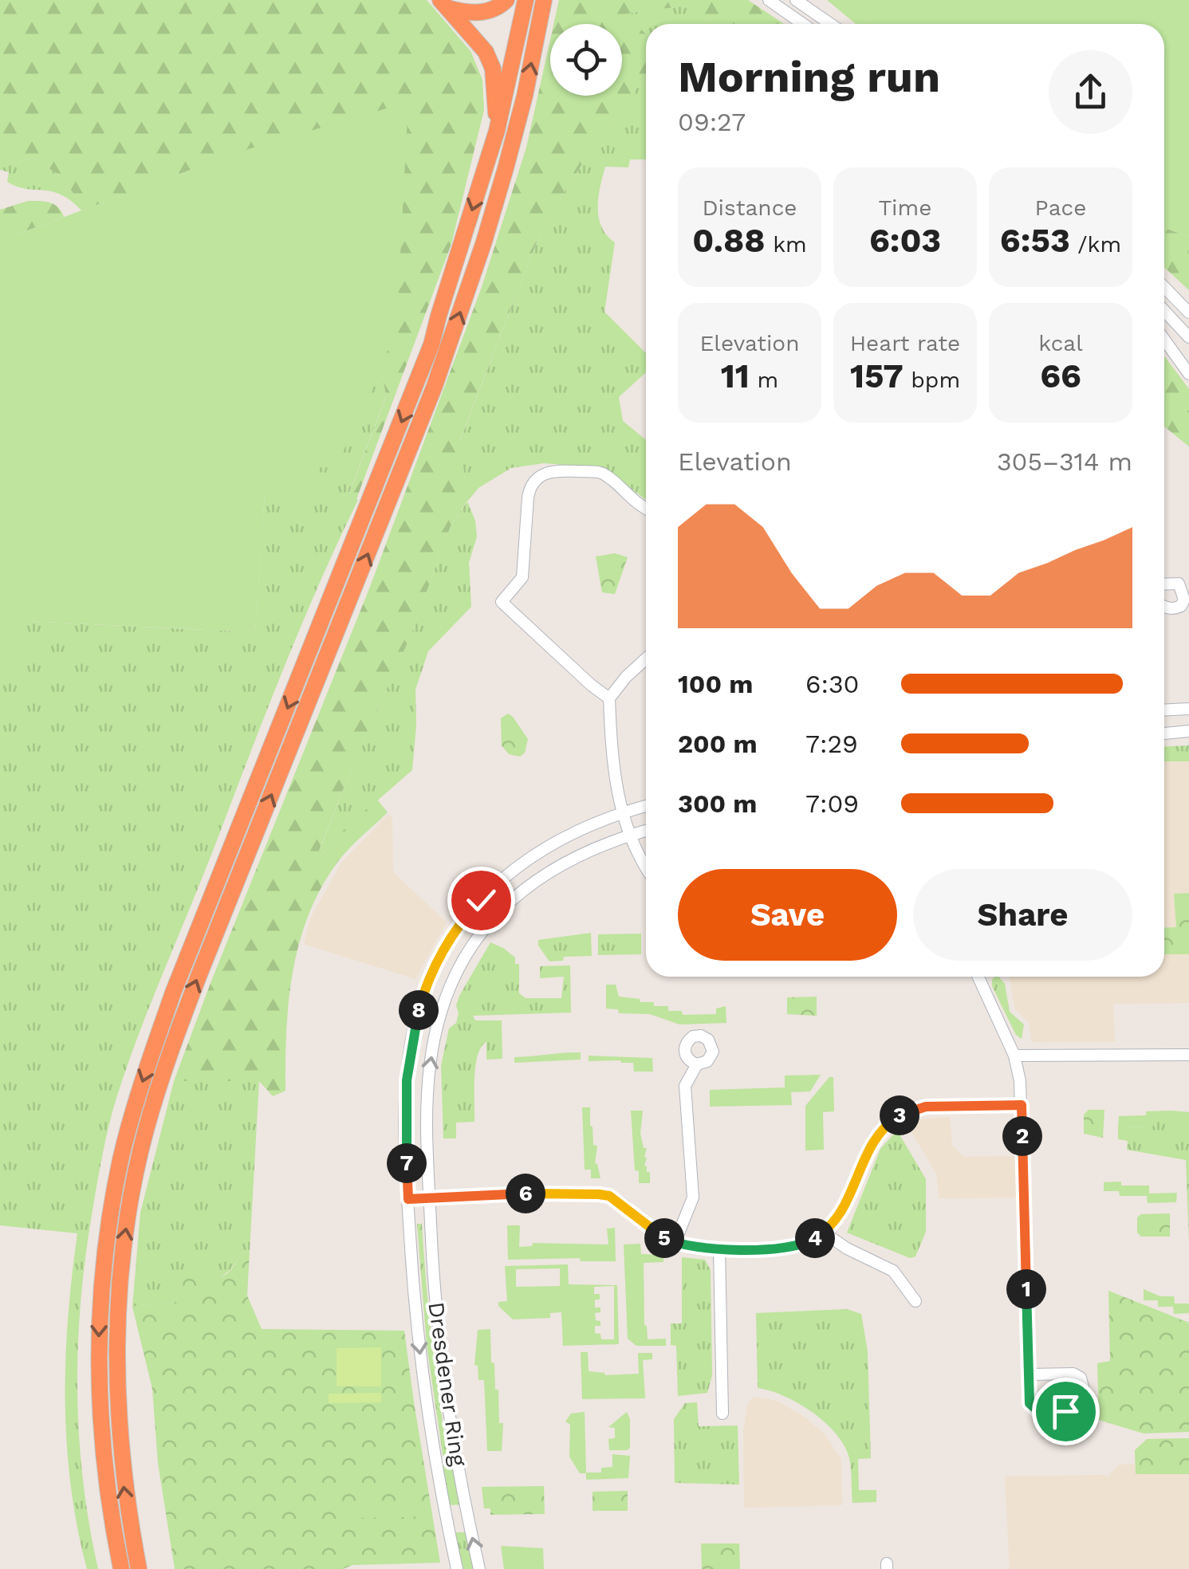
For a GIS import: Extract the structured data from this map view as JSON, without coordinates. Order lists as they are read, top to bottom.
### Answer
{
  "streets": {
    "street": ["Dresdener Ring"]
  },
  "page": {
    "heading": ["Morning run", "09:27"],
    "stats": [
      ["Distance", "0.88 km"],
      ["Time", "6:03"],
      ["Pace", "6:53 /km"],
      ["Elevation", "11 m"],
      ["Heart rate", "157 bpm"],
      ["kcal", "66"]
    ],
    "chart": ["Elevation", "305–314 m"],
    "list": [
      {
        "name": "100 m",
        "note": "6:30"
      },
      {
        "name": "200 m",
        "note": "7:29"
      },
      {
        "name": "300 m",
        "note": "7:09"
      }
    ],
    "buttons": ["Save", "Share"],
    "pins": [
      "8",
      "3",
      "2",
      "7",
      "6",
      "4",
      "5",
      "1"
    ]
  }
}
